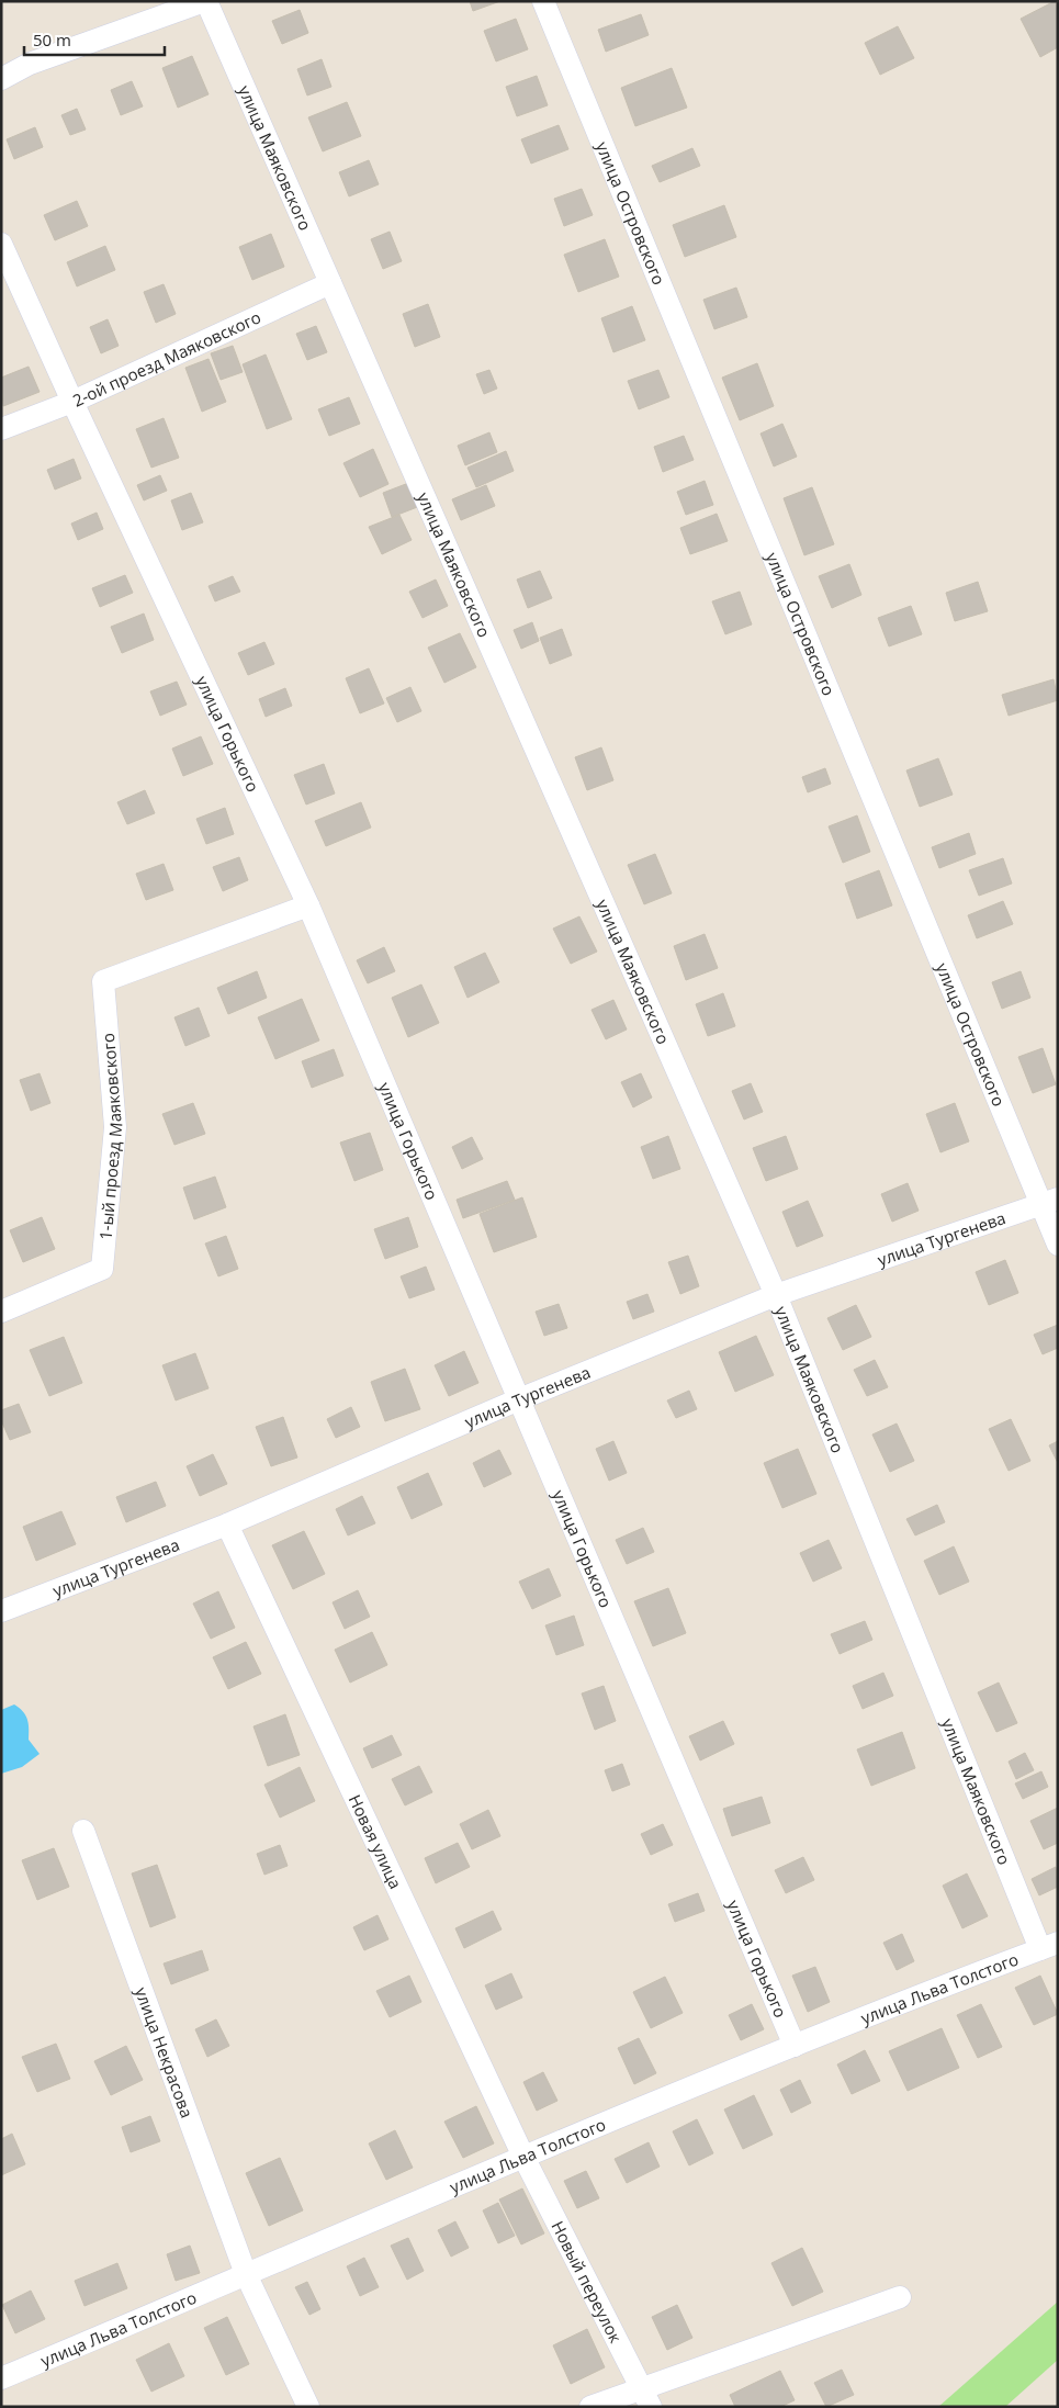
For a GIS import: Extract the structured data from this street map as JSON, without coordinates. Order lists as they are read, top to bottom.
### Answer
{
  "streets": {
    "street": [
      "улица Маяковского",
      "улица Островского",
      "2-ой проезд Маяковского",
      "улица Горького",
      "1-ый проезд Маяковского",
      "улица Тургенева",
      "Новая улица",
      "улица Льва Толстого",
      "улица Некрасова",
      "Новый переулок"
    ]
  },
  "crossings": [
    ["улица Маяковского", "2-ой проезд Маяковского"],
    ["улица Маяковского", "улица Тургенева"],
    ["улица Маяковского", "улица Льва Толстого"],
    ["улица Островского", "улица Тургенева"],
    ["2-ой проезд Маяковского", "улица Горького"],
    ["улица Горького", "1-ый проезд Маяковского"],
    ["улица Горького", "улица Тургенева"],
    ["улица Горького", "улица Льва Толстого"],
    ["улица Тургенева", "Новая улица"],
    ["Новая улица", "улица Льва Толстого"],
    ["Новая улица", "Новый переулок"],
    ["улица Льва Толстого", "улица Некрасова"],
    ["улица Льва Толстого", "Новый переулок"]
  ],
  "scale_bar": "50 m"
}
